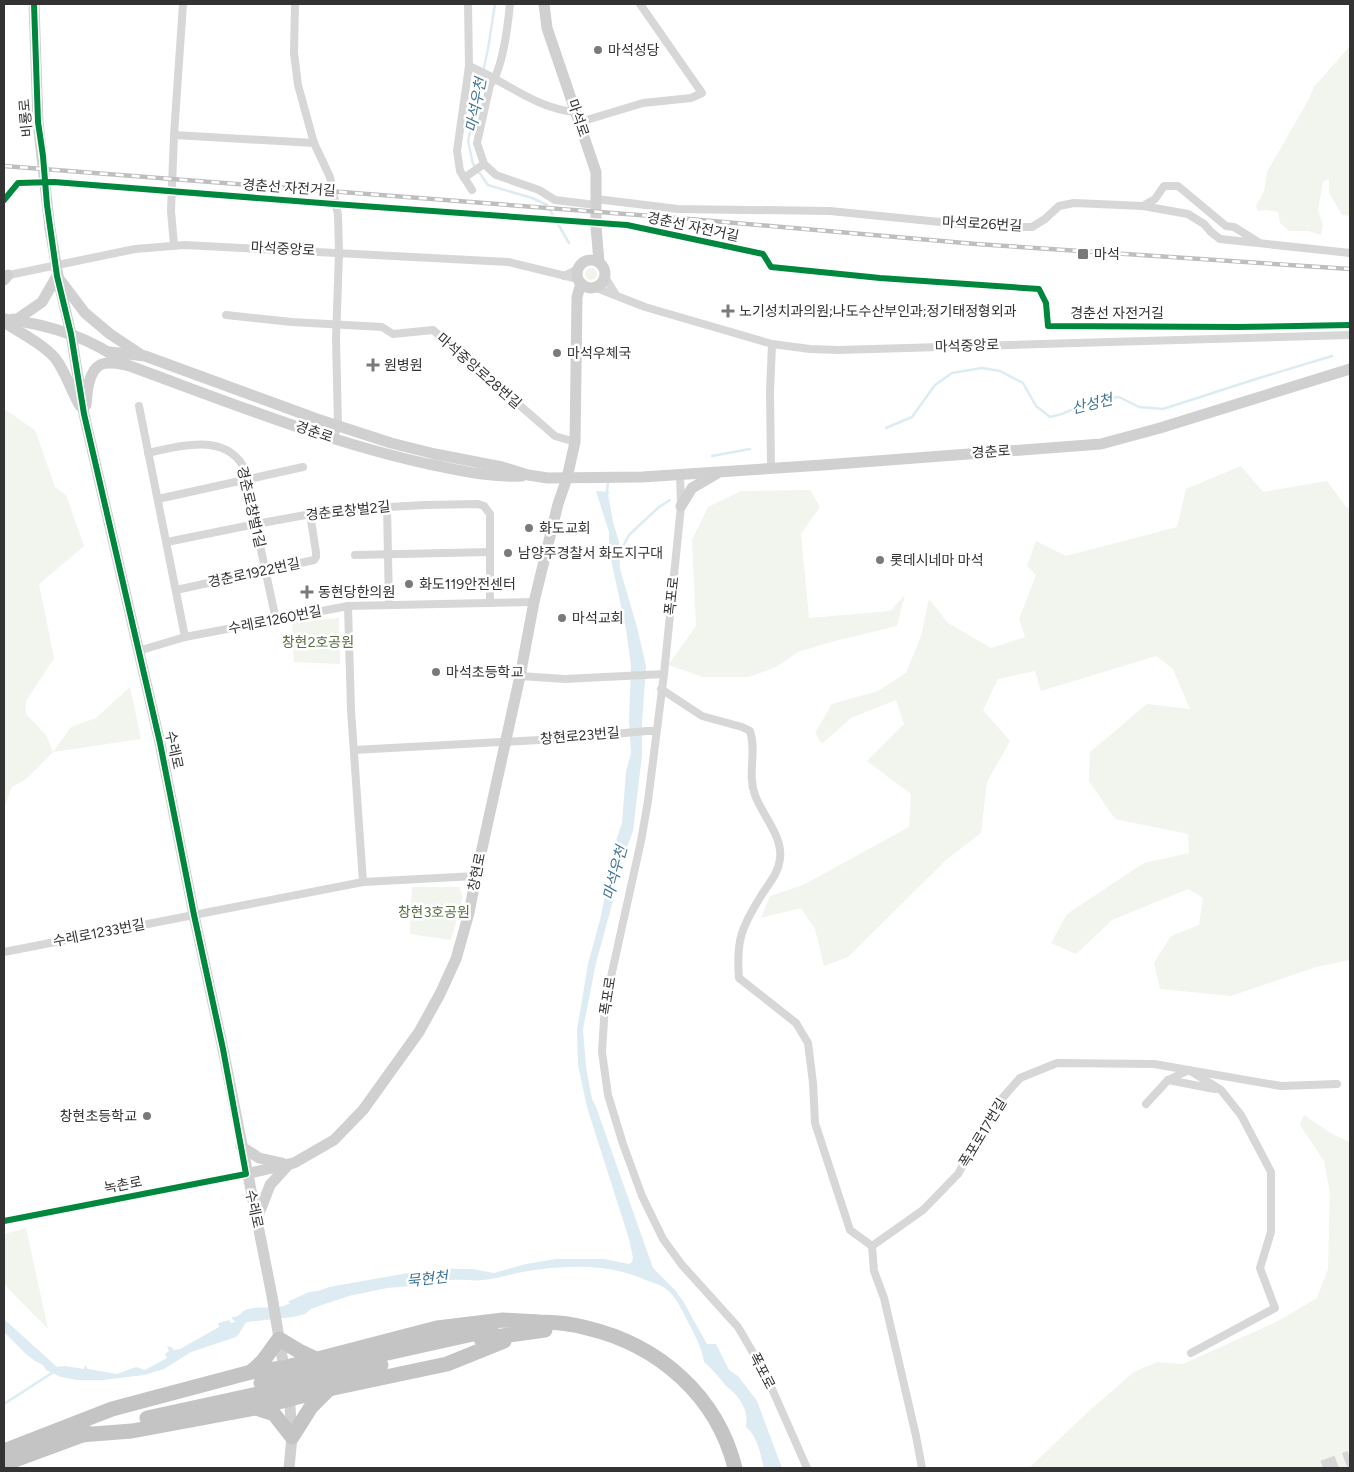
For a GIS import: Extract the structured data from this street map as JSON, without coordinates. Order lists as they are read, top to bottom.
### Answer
{
  "streets": {
    "street": [
      "비룡로",
      "마석로",
      "마석로26번길",
      "마석중앙로",
      "마석중앙로28번길",
      "경춘로",
      "경춘로창벌1길",
      "경춘로창벌2길",
      "경춘로1922번길",
      "폭포로",
      "수레로1260번길",
      "창현로23번길",
      "수레로",
      "창현로",
      "수레로1233번길",
      "폭포로17번길",
      "녹촌로"
    ],
    "cycle path": ["경춘선 자전거길"]
  },
  "crossings": [
    ["마석로", "마석로26번길"],
    ["마석로", "마석중앙로"],
    ["경춘로", "폭포로"],
    ["경춘로", "수레로"],
    ["경춘로", "창현로"],
    ["경춘로창벌1길", "경춘로창벌2길"],
    ["경춘로창벌1길", "경춘로1922번길"],
    ["경춘로창벌1길", "수레로1260번길"],
    ["경춘로창벌2길", "경춘로1922번길"],
    ["경춘로창벌2길", "수레로1260번길"],
    ["폭포로", "창현로23번길"],
    ["수레로1260번길", "수레로"],
    ["수레로1260번길", "창현로"],
    ["창현로23번길", "창현로"],
    ["수레로", "창현로"],
    ["수레로", "수레로1233번길"],
    ["수레로", "녹촌로"],
    ["창현로", "녹촌로"]
  ],
  "water": ["마석우천", "산성천", "묵현천"],
  "parks": ["창현2호공원", "창현3호공원"],
  "places": {
    "other": [
      "마석성당",
      "마석우체국",
      "화도교회",
      "남양주경찰서 화도지구대",
      "롯데시네마 마석",
      "화도119안전센터",
      "마석교회",
      "마석초등학교",
      "창현초등학교"
    ],
    "transit": ["마석"],
    "health": ["노기성치과의원;나도수산부인과;정기태정형외과", "원병원", "동현당한의원"]
  }
}
